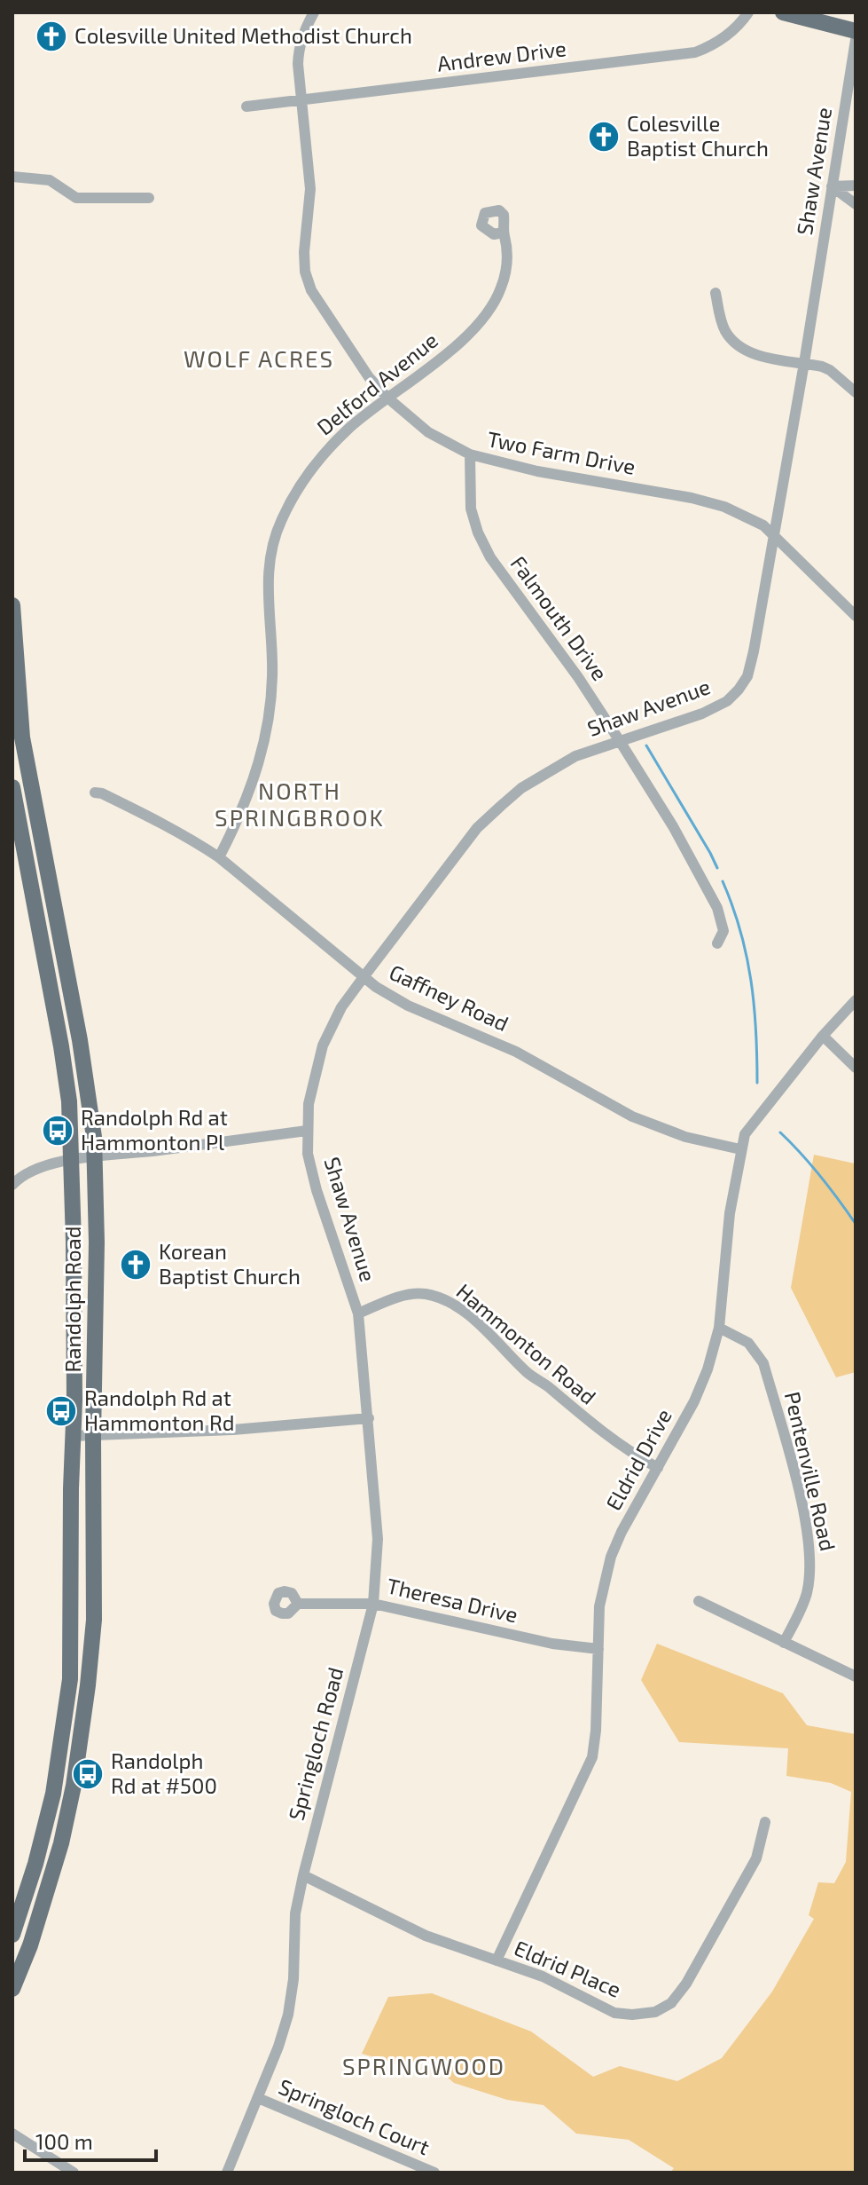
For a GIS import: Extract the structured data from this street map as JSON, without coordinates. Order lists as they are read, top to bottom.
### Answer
{
  "streets": {
    "main road": ["Randolph Road"],
    "street": [
      "Andrew Drive",
      "Shaw Avenue",
      "Delford Avenue",
      "Two Farm Drive",
      "Falmouth Drive",
      "Gaffney Road",
      "Hammonton Road",
      "Eldrid Drive",
      "Pentenville Road",
      "Theresa Drive",
      "Springloch Road",
      "Eldrid Place",
      "Springloch Court"
    ]
  },
  "crossings": [
    ["Andrew Drive", "Two Farm Drive"],
    ["Shaw Avenue", "Two Farm Drive"],
    ["Shaw Avenue", "Falmouth Drive"],
    ["Shaw Avenue", "Gaffney Road"],
    ["Shaw Avenue", "Hammonton Road"],
    ["Shaw Avenue", "Springloch Road"],
    ["Delford Avenue", "Two Farm Drive"],
    ["Delford Avenue", "Gaffney Road"],
    ["Two Farm Drive", "Falmouth Drive"],
    ["Gaffney Road", "Eldrid Drive"],
    ["Hammonton Road", "Eldrid Drive"],
    ["Hammonton Road", "Springloch Road"],
    ["Eldrid Drive", "Pentenville Road"],
    ["Eldrid Drive", "Theresa Drive"],
    ["Eldrid Drive", "Eldrid Place"],
    ["Theresa Drive", "Springloch Road"],
    ["Springloch Road", "Eldrid Place"],
    ["Springloch Road", "Springloch Court"]
  ],
  "districts": ["WOLF ACRES", "NORTH SPRINGBROOK", "SPRINGWOOD"],
  "places": {
    "church": ["Colesville United Methodist Church", "Colesville Baptist Church", "Korean Baptist Church"],
    "bus stop": ["Randolph Rd at Hammonton Pl", "Randolph Rd at Hammonton Rd", "Randolph Rd at #500"]
  },
  "scale_bar": "100 m"
}
